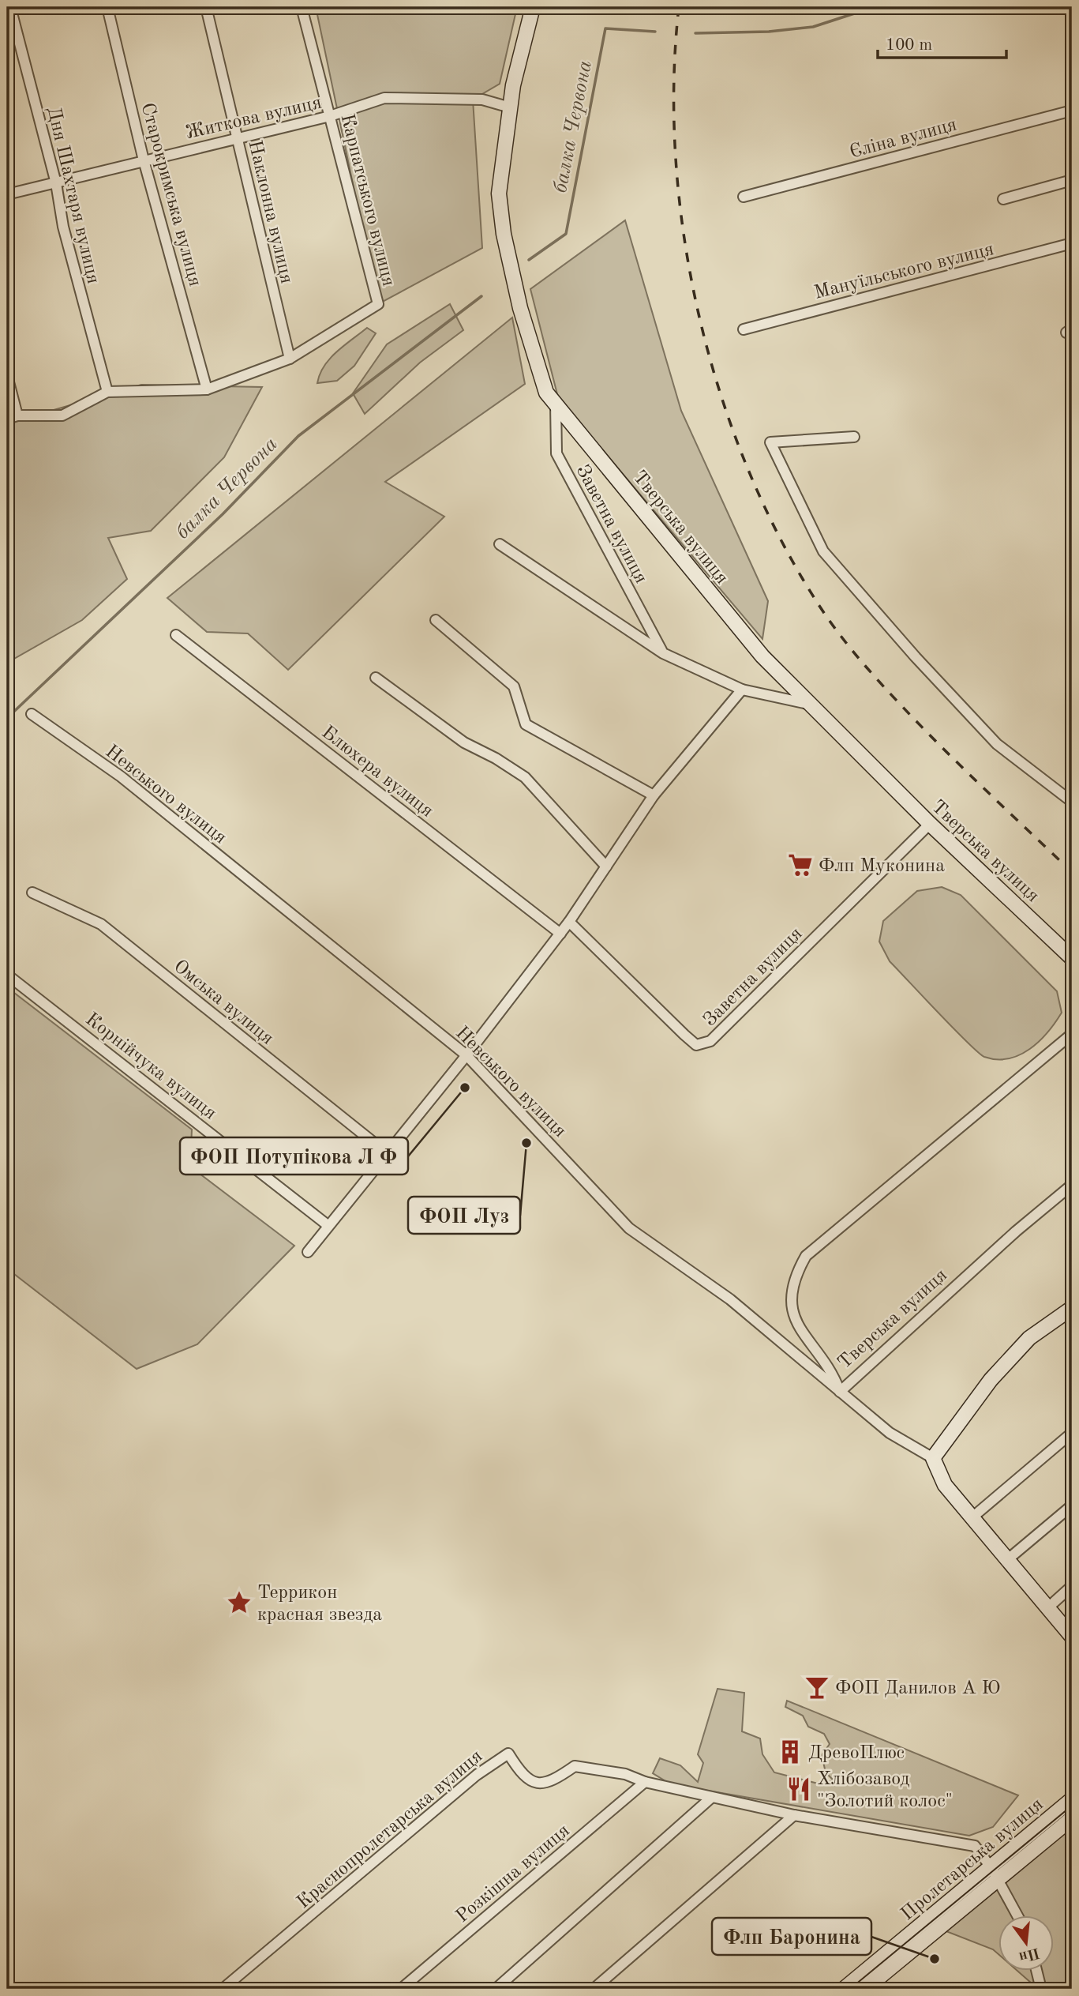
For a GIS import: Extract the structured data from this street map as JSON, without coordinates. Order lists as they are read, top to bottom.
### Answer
{
  "streets": {
    "main road": ["Тверська вулиця", "Пролетарська вулиця"],
    "street": [
      "Житкова вулиця",
      "Єліна вулиця",
      "Старокримська вулиця",
      "Дня Шахтаря вулиця",
      "Карпатського вулиця",
      "Наклонна вулиця",
      "Мануїльського вулиця",
      "Заветна вулиця",
      "Блюхера вулиця",
      "Невського вулиця",
      "Омська вулиця",
      "Корнійчука вулиця",
      "Краснопролетарська вулиця",
      "Розкішна вулиця"
    ]
  },
  "crossings": [
    ["Житкова вулиця", "Старокримська вулиця"],
    ["Житкова вулиця", "Дня Шахтаря вулиця"],
    ["Житкова вулиця", "Карпатського вулиця"],
    ["Житкова вулиця", "Наклонна вулиця"],
    ["Житкова вулиця", "Тверська вулиця"],
    ["Карпатського вулиця", "Наклонна вулиця"],
    ["Заветна вулиця", "Тверська вулиця"],
    ["Тверська вулиця", "Невського вулиця"],
    ["Краснопролетарська вулиця", "Пролетарська вулиця"],
    ["Краснопролетарська вулиця", "Розкішна вулиця"]
  ],
  "water": ["балка Червона"],
  "places": {
    "supermarket": ["Флп Муконина"],
    "other": ["ФОП Потупікова Л Ф", "ФОП Луз", "Флп Баронина"],
    "place": ["Террикон красная звезда"],
    "bar": ["ФОП Данилов А Ю"],
    "building": ["ДревоПлюс"],
    "restaurant": ["Хлібозавод \"Золотий колос\""]
  },
  "scale_bar": "100 m",
  "north": "bottom"
}
